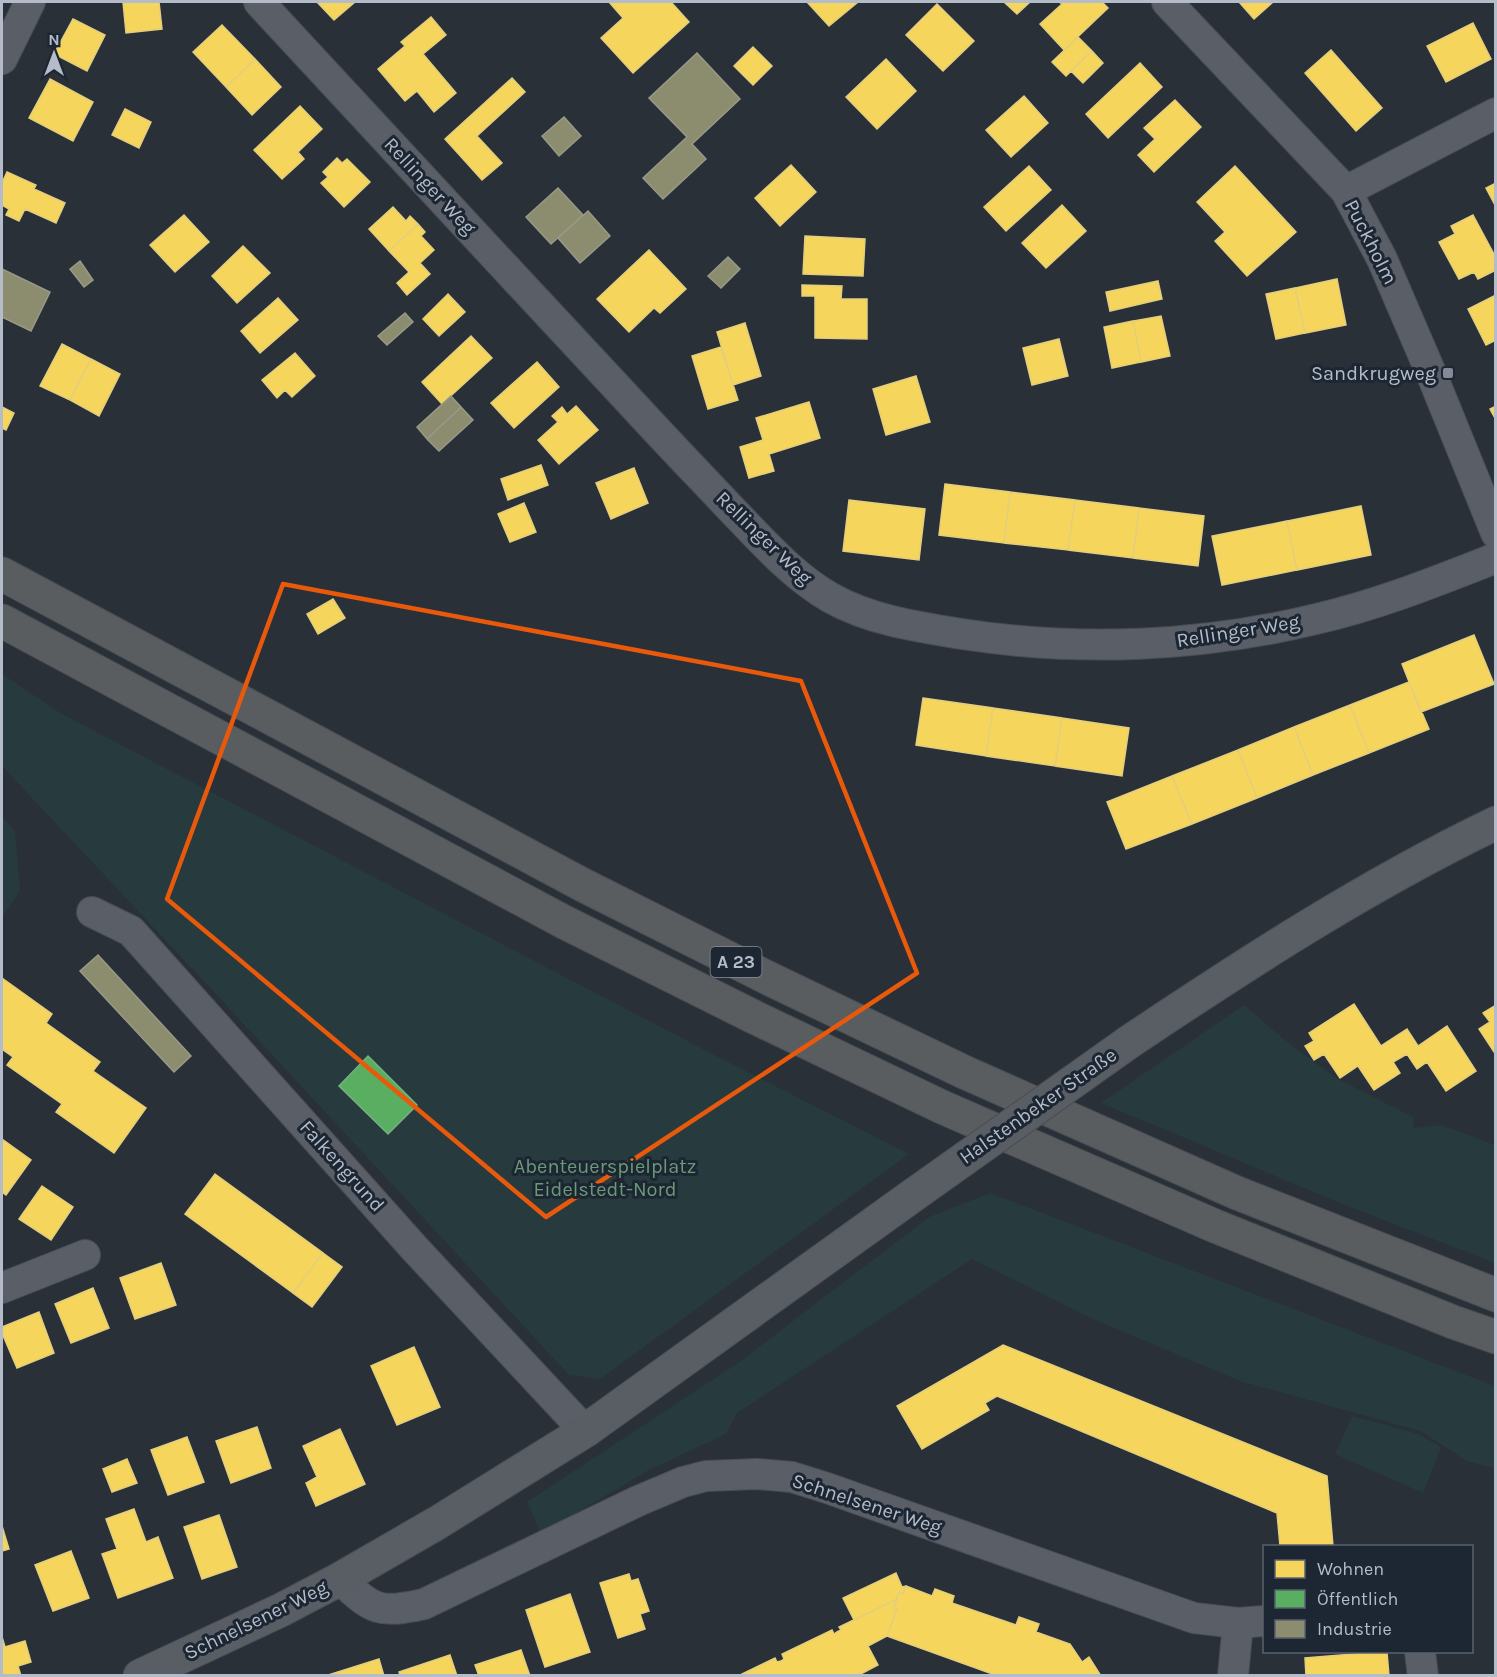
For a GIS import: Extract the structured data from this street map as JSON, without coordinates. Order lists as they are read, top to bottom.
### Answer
{
  "streets": {
    "highway": ["A 23"],
    "street": [
      "Rellinger Weg",
      "Puckholm",
      "Halstenbeker Straße",
      "Falkengrund",
      "Schnelsener Weg"
    ]
  },
  "crossings": [
    ["Halstenbeker Straße", "Falkengrund"],
    ["Halstenbeker Straße", "Schnelsener Weg"],
    ["Falkengrund", "Schnelsener Weg"]
  ],
  "parks": ["Abenteuerspielplatz Eidelstedt-Nord"],
  "places": {
    "transit": ["Sandkrugweg"]
  },
  "legend": ["Wohnen", "Öffentlich", "Industrie"],
  "north": "top"
}
